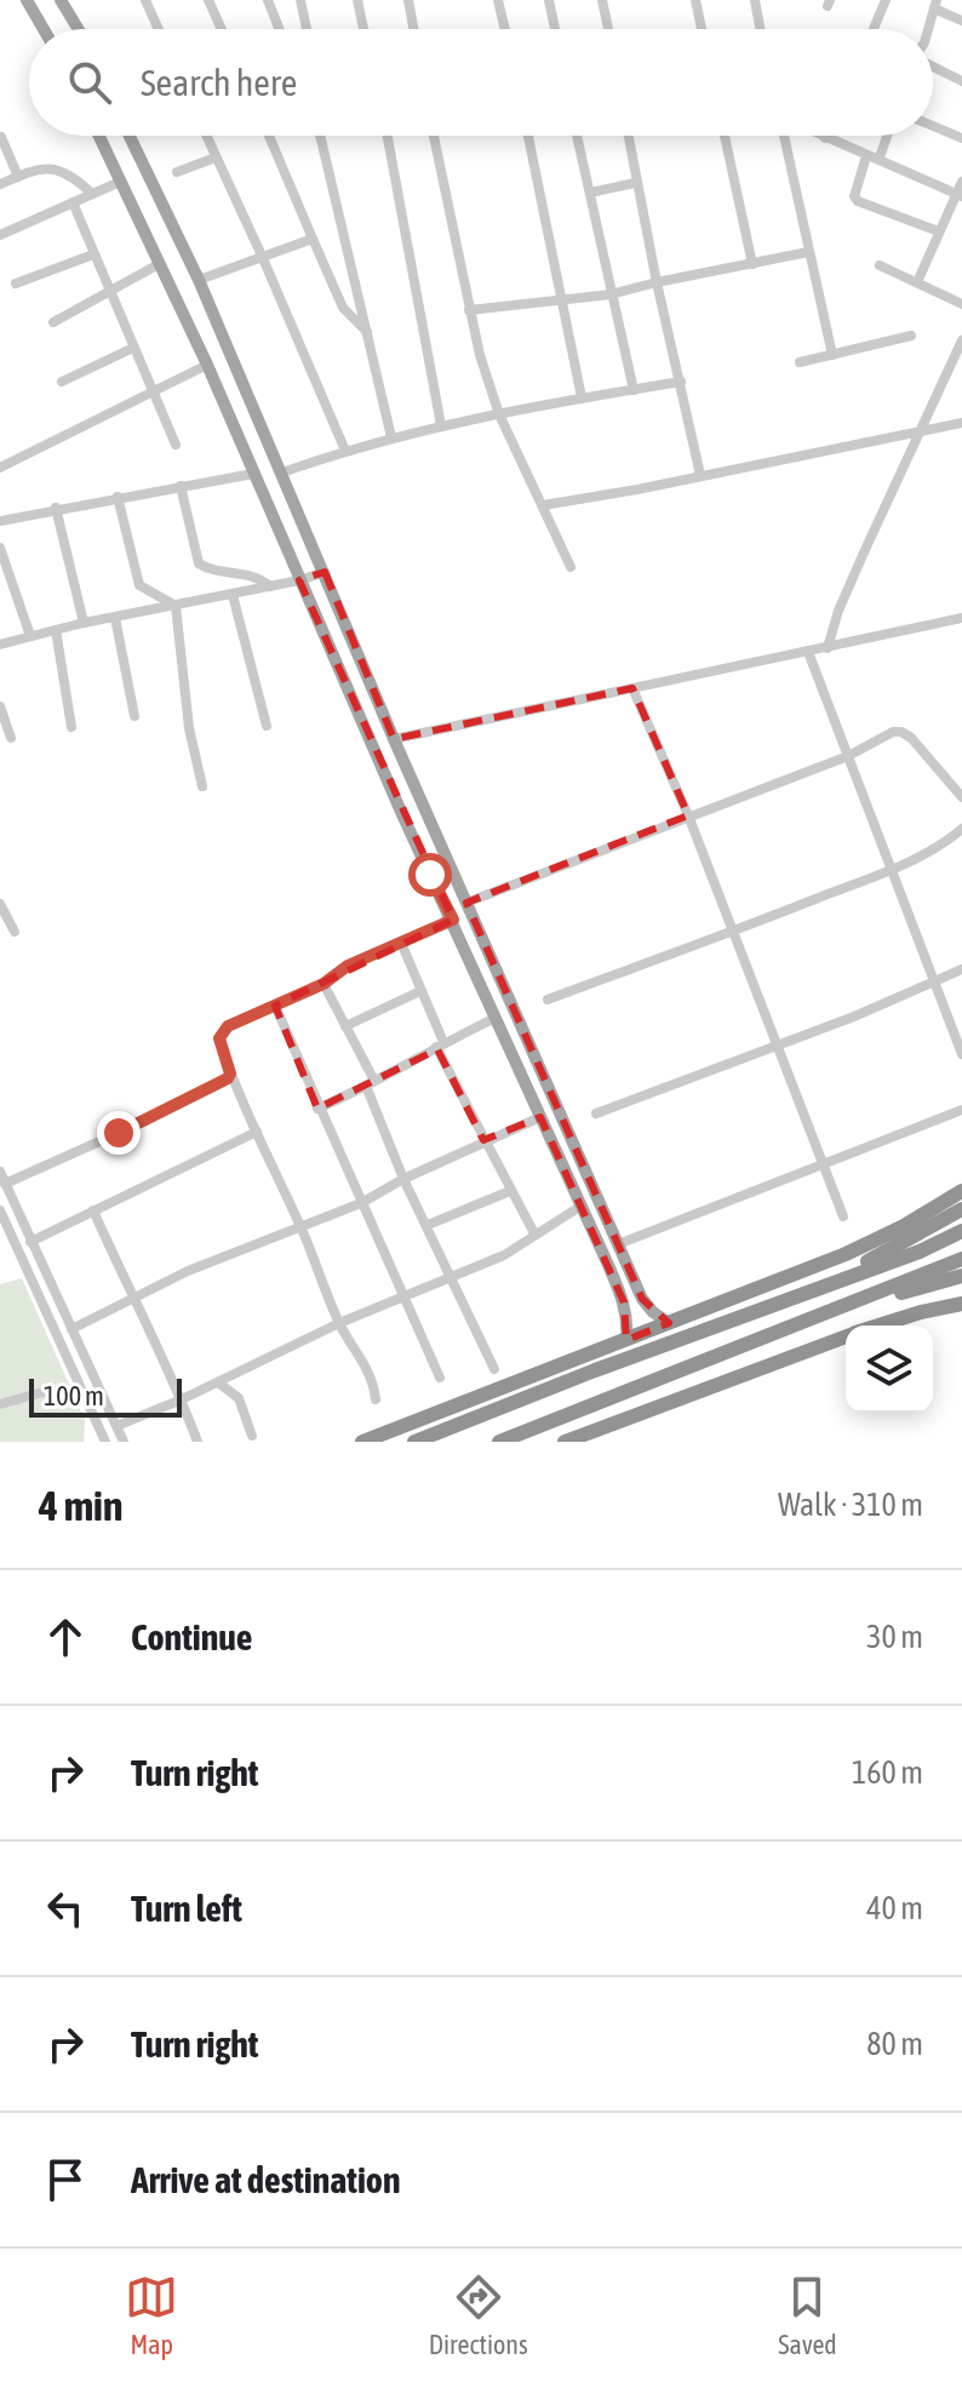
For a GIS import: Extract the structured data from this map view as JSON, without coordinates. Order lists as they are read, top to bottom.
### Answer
{
  "scale_bar": "100 m",
  "page": {
    "search": "Search here",
    "scale": "100 m",
    "heading": ["4 min", "Walk · 310 m"],
    "list": [
      ["Continue", "30 m"],
      ["Turn right", "160 m"],
      ["Turn left", "40 m"],
      ["Turn right", "80 m"],
      "Arrive at destination"
    ],
    "nav": ["Map", "Directions", "Saved"]
  }
}
